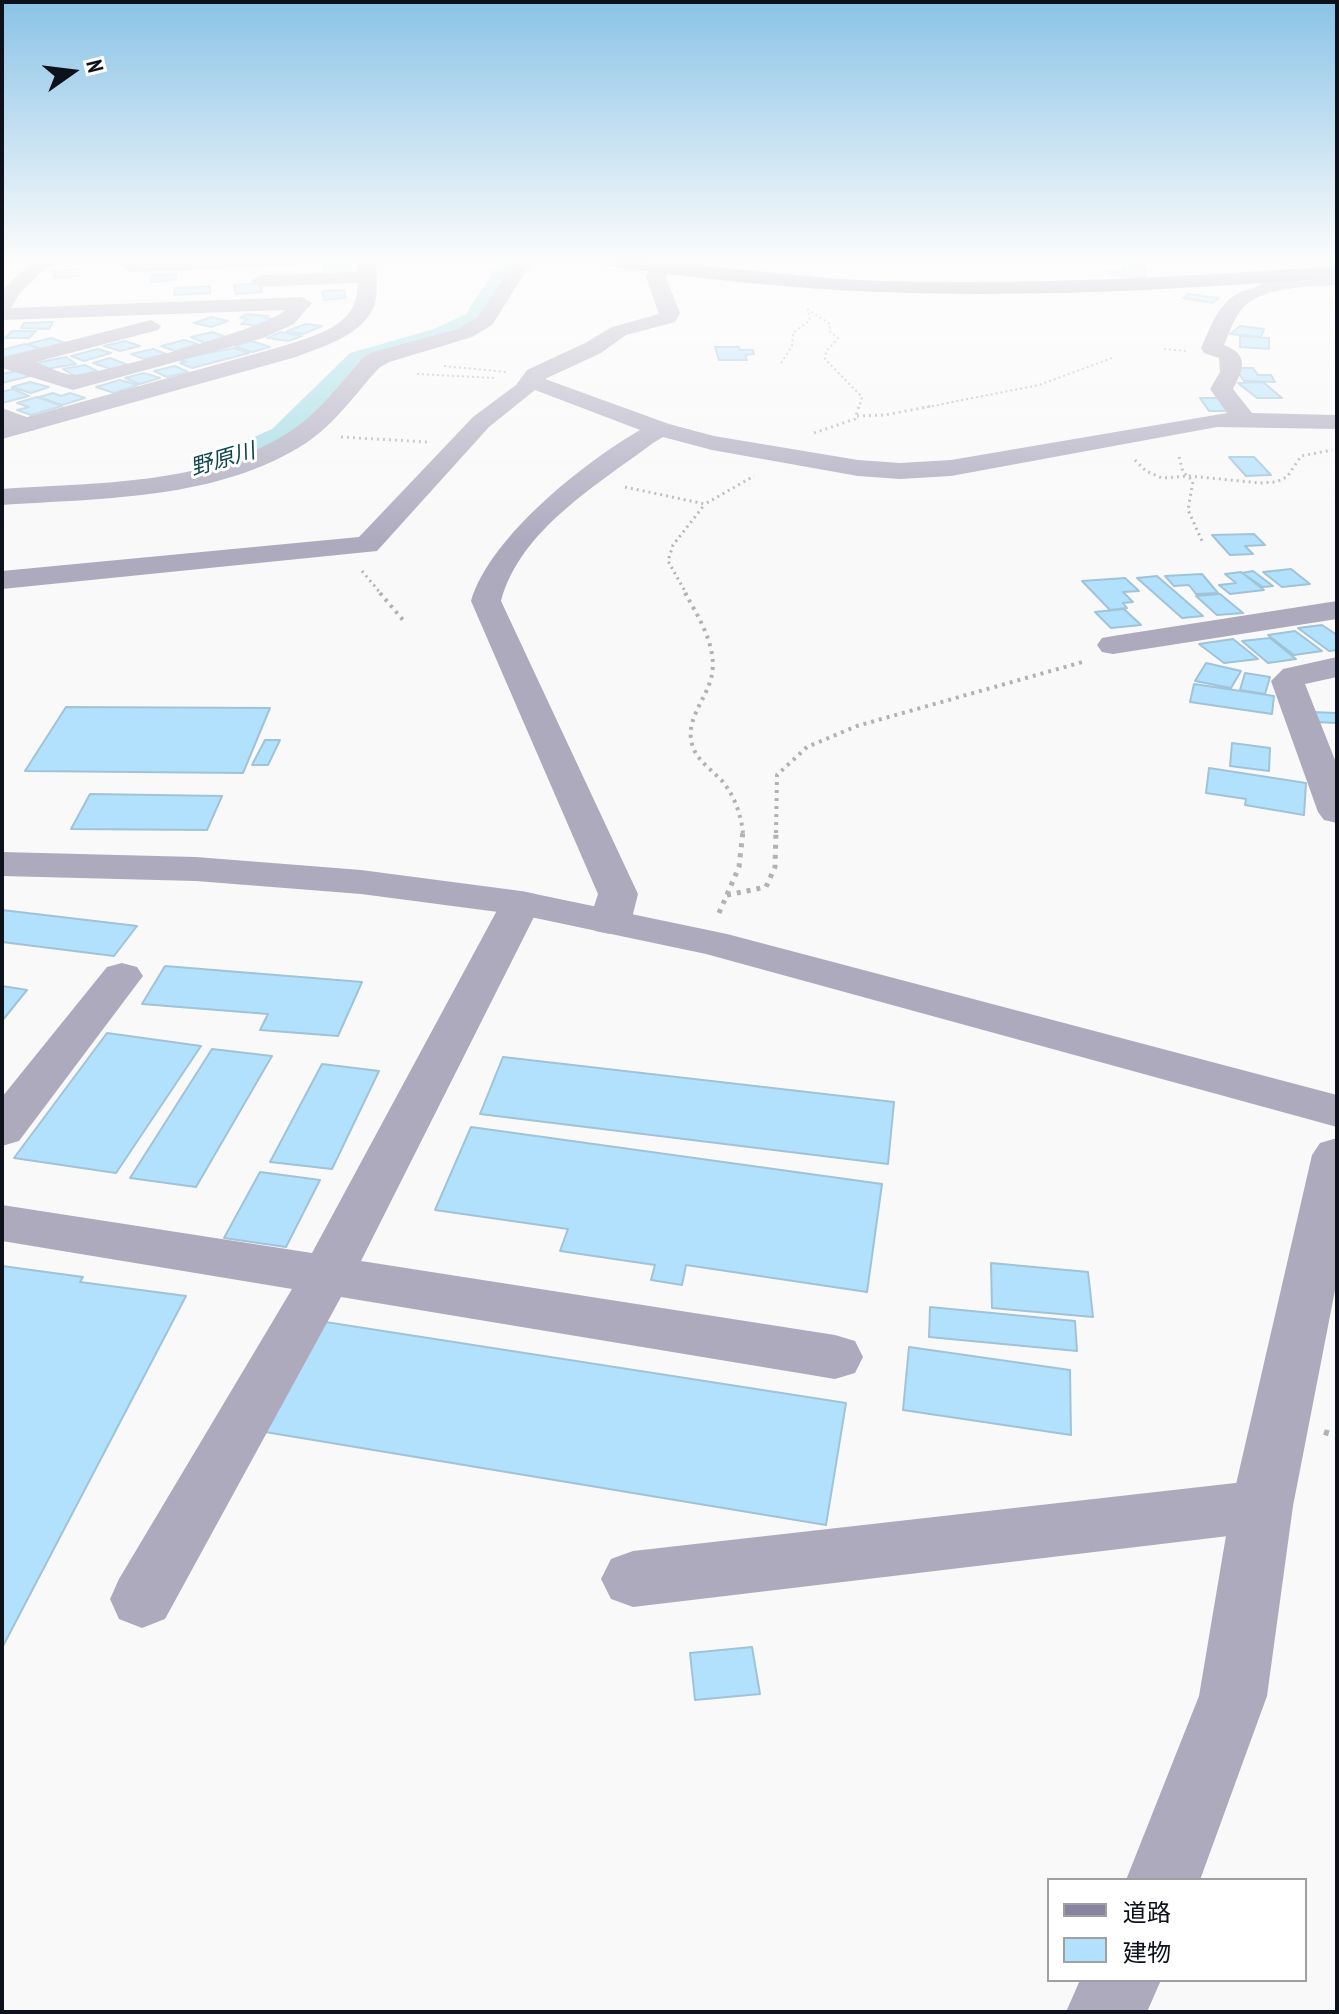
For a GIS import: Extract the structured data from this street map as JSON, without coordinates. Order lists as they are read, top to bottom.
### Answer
{
  "water": ["野原川"],
  "legend": ["道路", "建物"],
  "north": "right"
}
